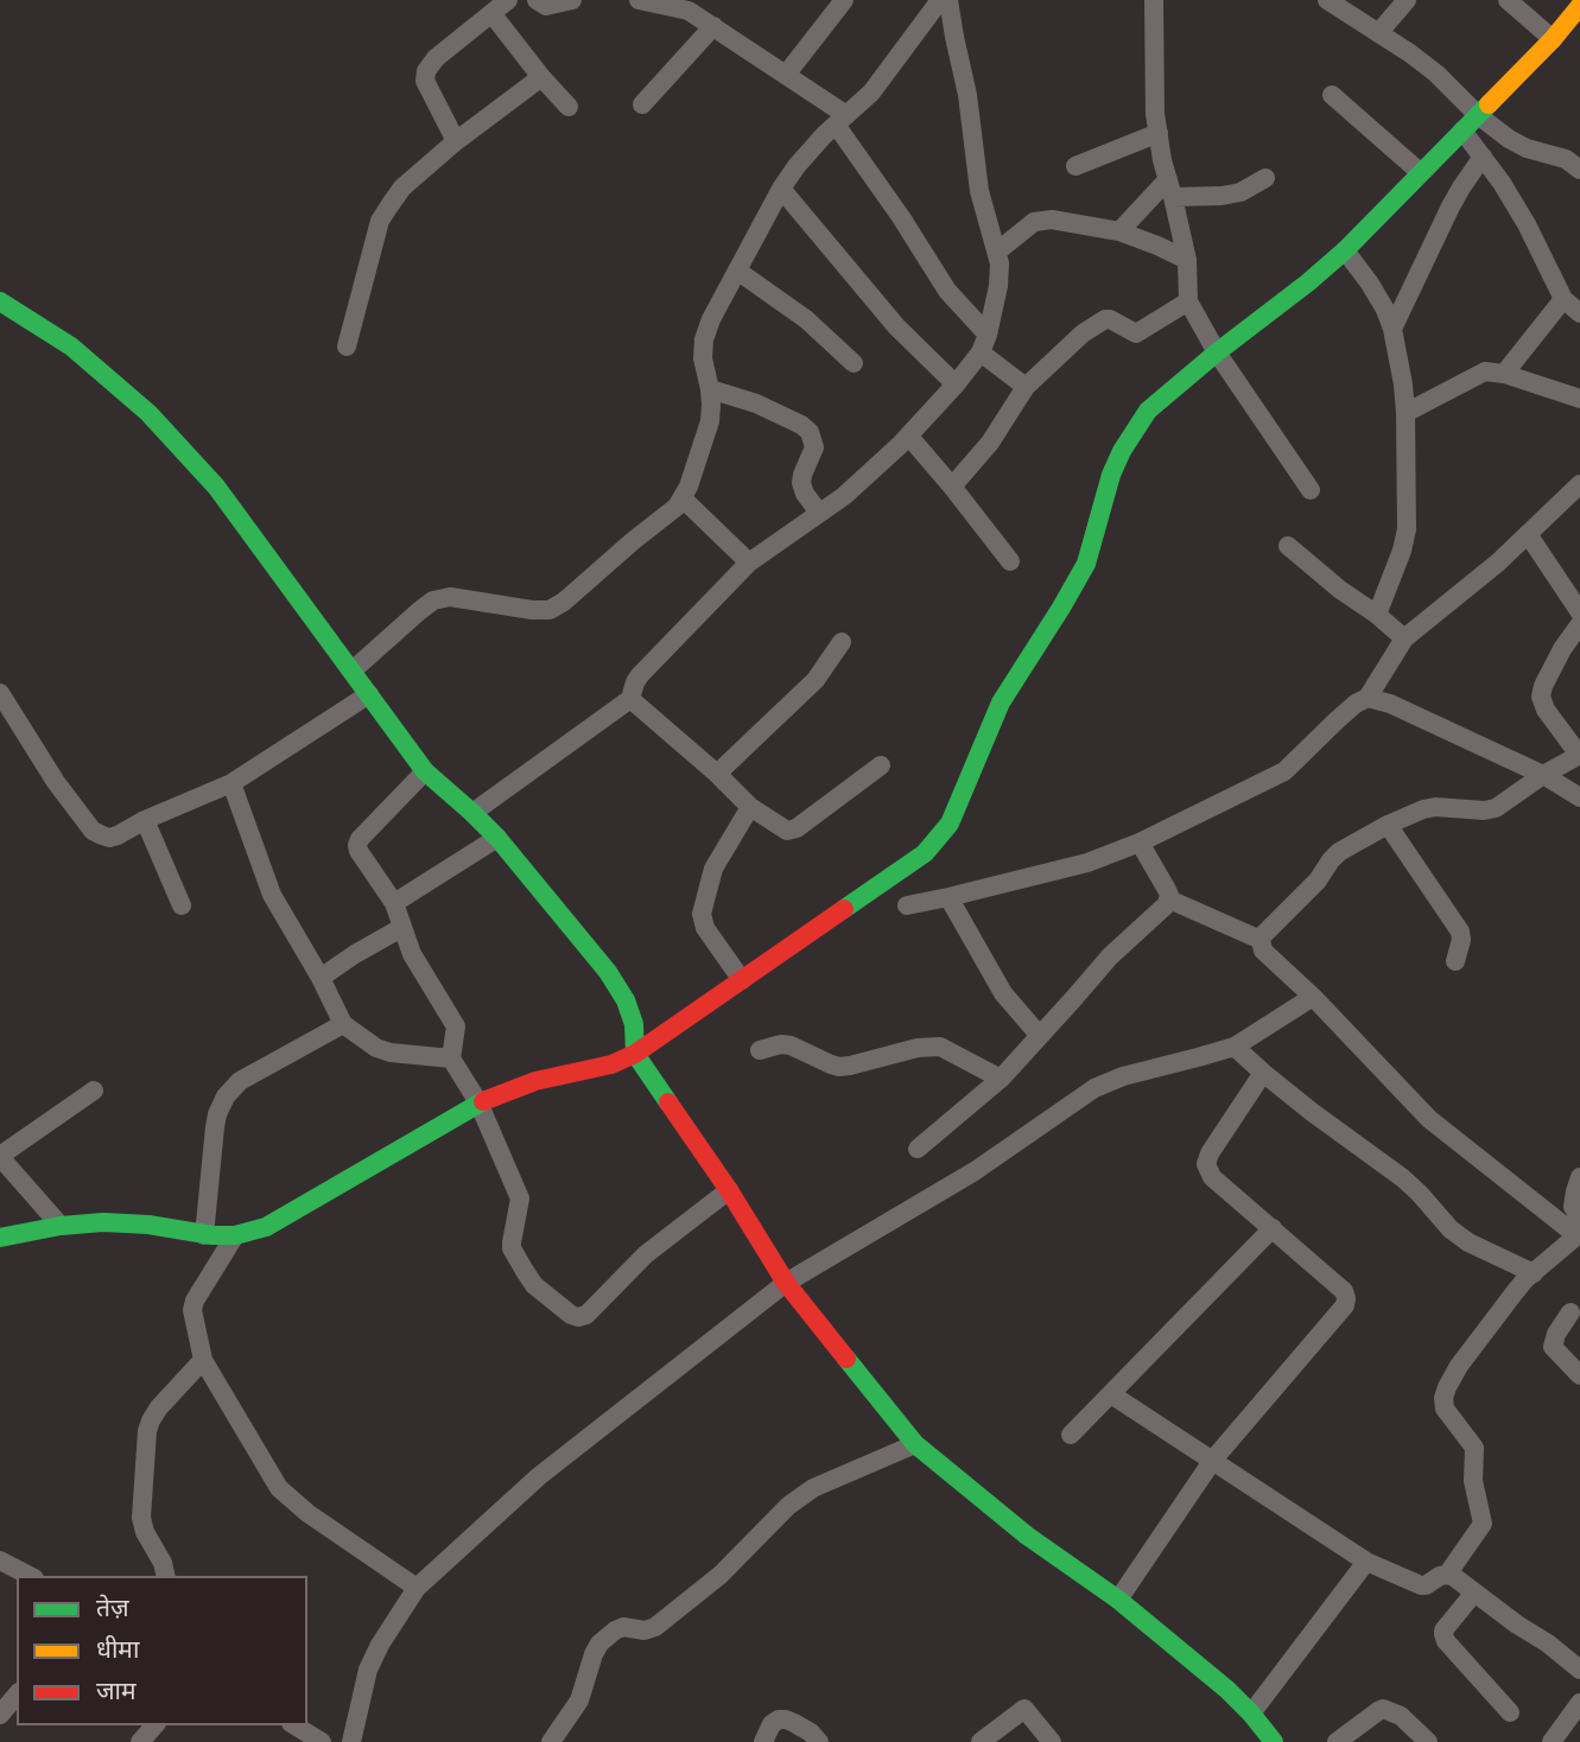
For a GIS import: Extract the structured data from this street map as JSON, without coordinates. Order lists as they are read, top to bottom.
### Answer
{
  "legend": ["तेज़", "धीमा", "जाम"]
}
